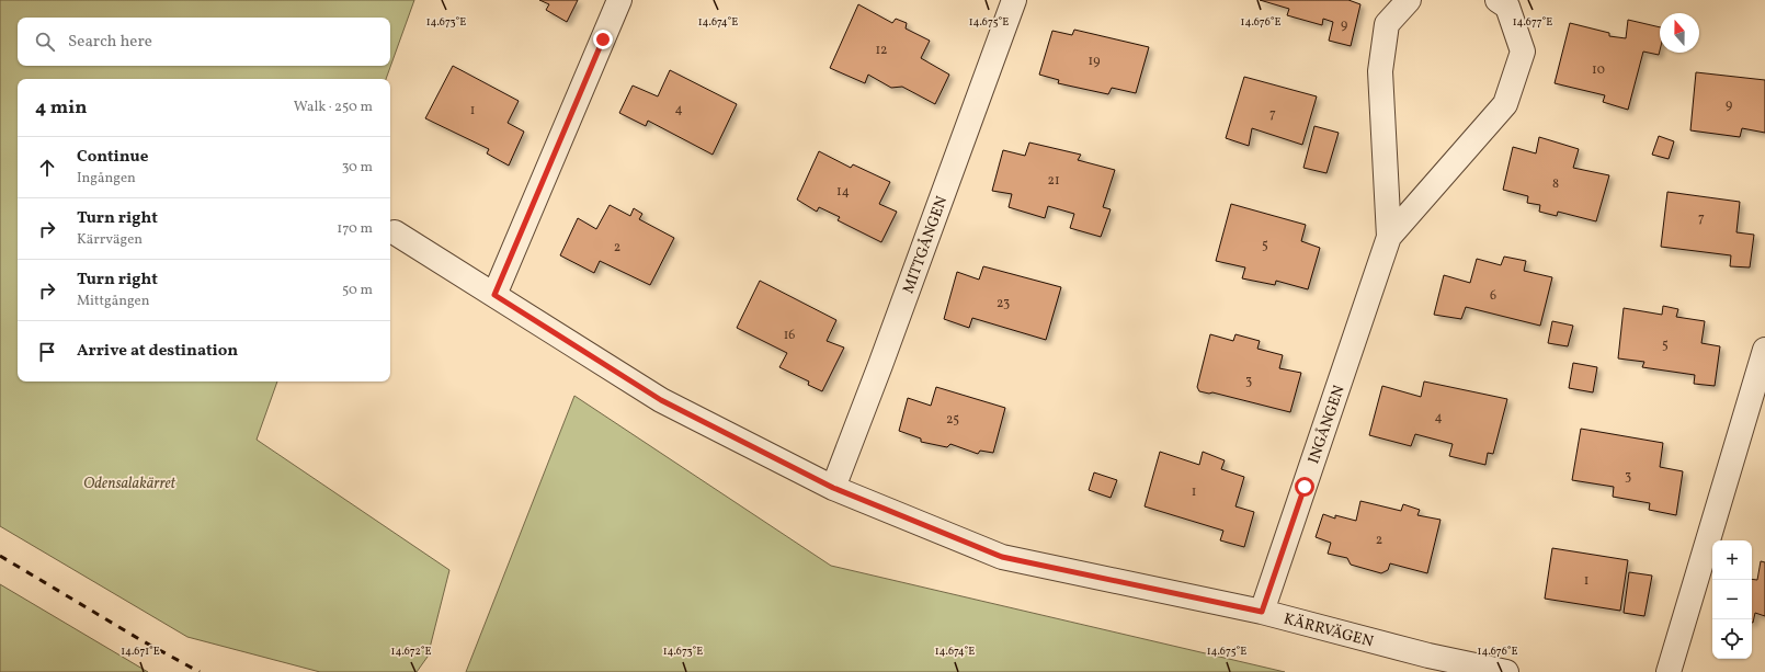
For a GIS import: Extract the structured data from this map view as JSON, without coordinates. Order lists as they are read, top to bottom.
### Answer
{
  "streets": {
    "street": ["MITTGÅNGEN", "INGÅNGEN", "KÄRRVÄGEN"]
  },
  "crossings": [
    ["MITTGÅNGEN", "KÄRRVÄGEN"],
    ["INGÅNGEN", "KÄRRVÄGEN"]
  ],
  "parks": ["Odensalakärret"],
  "house_numbers": [
    "9",
    "12",
    "19",
    "10",
    "9",
    "4",
    "1",
    "7",
    "21",
    "8",
    "14",
    "7",
    "5",
    "2",
    "6",
    "23",
    "16",
    "5",
    "3",
    "4",
    "25",
    "3",
    "1",
    "2",
    "1"
  ],
  "north": "top",
  "page": {
    "search": "Search here",
    "heading": ["4 min", "Walk · 250 m"],
    "list": [
      ["Continue", "Ingången", "30 m"],
      ["Turn right", "Kärrvägen", "170 m"],
      ["Turn right", "Mittgången", "50 m"],
      "Arrive at destination"
    ],
    "map_buttons": ["+", "−"]
  },
  "coordinates": [
    "14.673°E",
    "14.674°E",
    "14.675°E",
    "14.676°E",
    "14.677°E",
    "14.671°E",
    "14.672°E"
  ]
}
